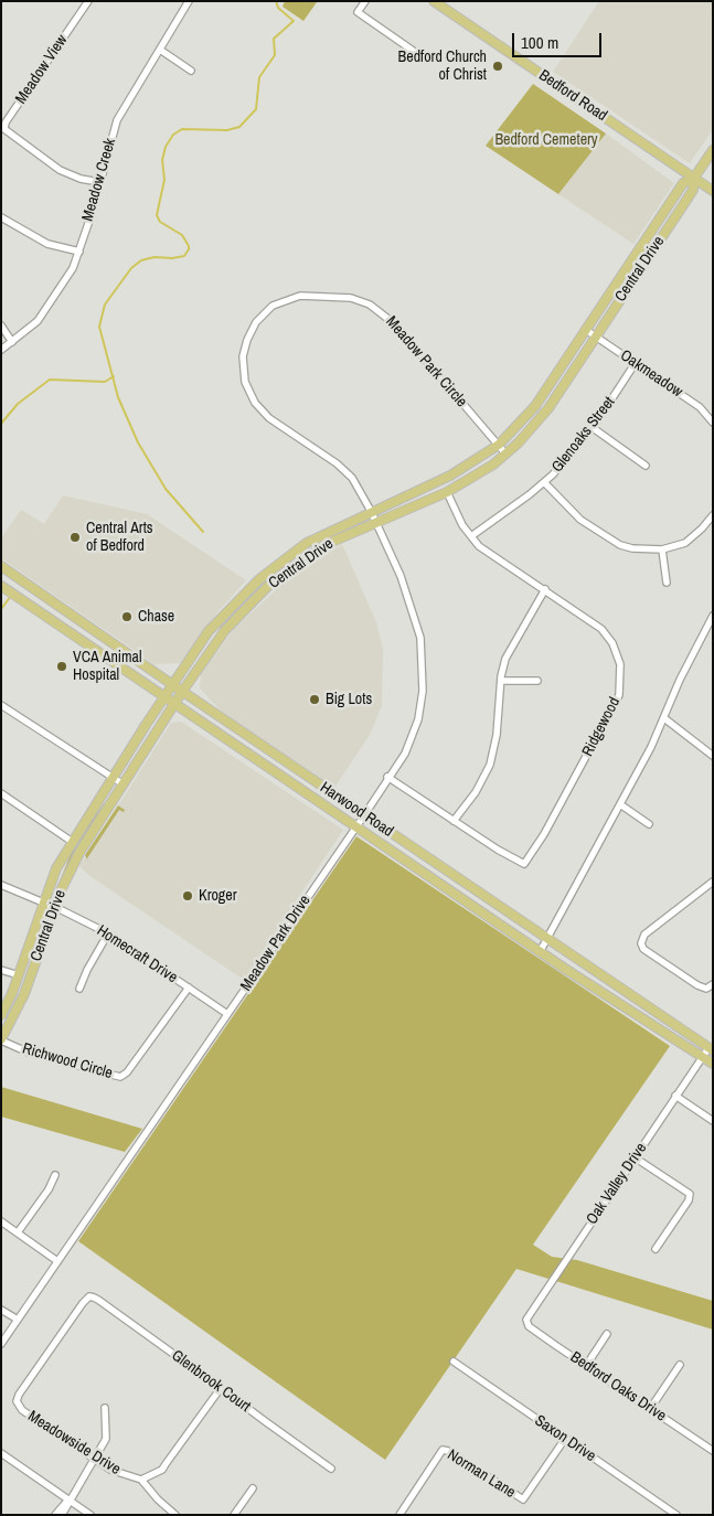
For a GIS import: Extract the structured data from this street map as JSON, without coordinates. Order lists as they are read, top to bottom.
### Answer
{
  "streets": {
    "main road": ["Bedford Road", "Central Drive", "Harwood Road"],
    "street": [
      "Meadow View",
      "Meadow Creek",
      "Meadow Park Circle",
      "Oakmeadow",
      "Glenoaks Street",
      "Ridgewood",
      "Meadow Park Drive",
      "Homecraft Drive",
      "Richwood Circle",
      "Oak Valley Drive",
      "Glenbrook Court",
      "Bedford Oaks Drive",
      "Saxon Drive",
      "Meadowside Drive",
      "Norman Lane"
    ]
  },
  "crossings": [
    ["Meadow View", "Meadow Creek"],
    ["Bedford Road", "Central Drive"],
    ["Central Drive", "Meadow Park Circle"],
    ["Central Drive", "Oakmeadow"],
    ["Central Drive", "Ridgewood"],
    ["Central Drive", "Harwood Road"],
    ["Central Drive", "Meadow Park Drive"],
    ["Central Drive", "Homecraft Drive"],
    ["Central Drive", "Richwood Circle"],
    ["Meadow Park Circle", "Meadow Park Drive"],
    ["Oakmeadow", "Glenoaks Street"],
    ["Glenoaks Street", "Ridgewood"],
    ["Ridgewood", "Meadow Park Drive"],
    ["Harwood Road", "Meadow Park Drive"],
    ["Harwood Road", "Oak Valley Drive"],
    ["Meadow Park Drive", "Homecraft Drive"],
    ["Homecraft Drive", "Richwood Circle"],
    ["Oak Valley Drive", "Bedford Oaks Drive"],
    ["Glenbrook Court", "Meadowside Drive"],
    ["Saxon Drive", "Norman Lane"]
  ],
  "parks": ["Bedford Cemetery"],
  "places": [
    "Bedford Church of Christ",
    "Central Arts of Bedford",
    "Chase",
    "VCA Animal Hospital",
    "Big Lots",
    "Kroger"
  ],
  "scale_bar": "100 m"
}
